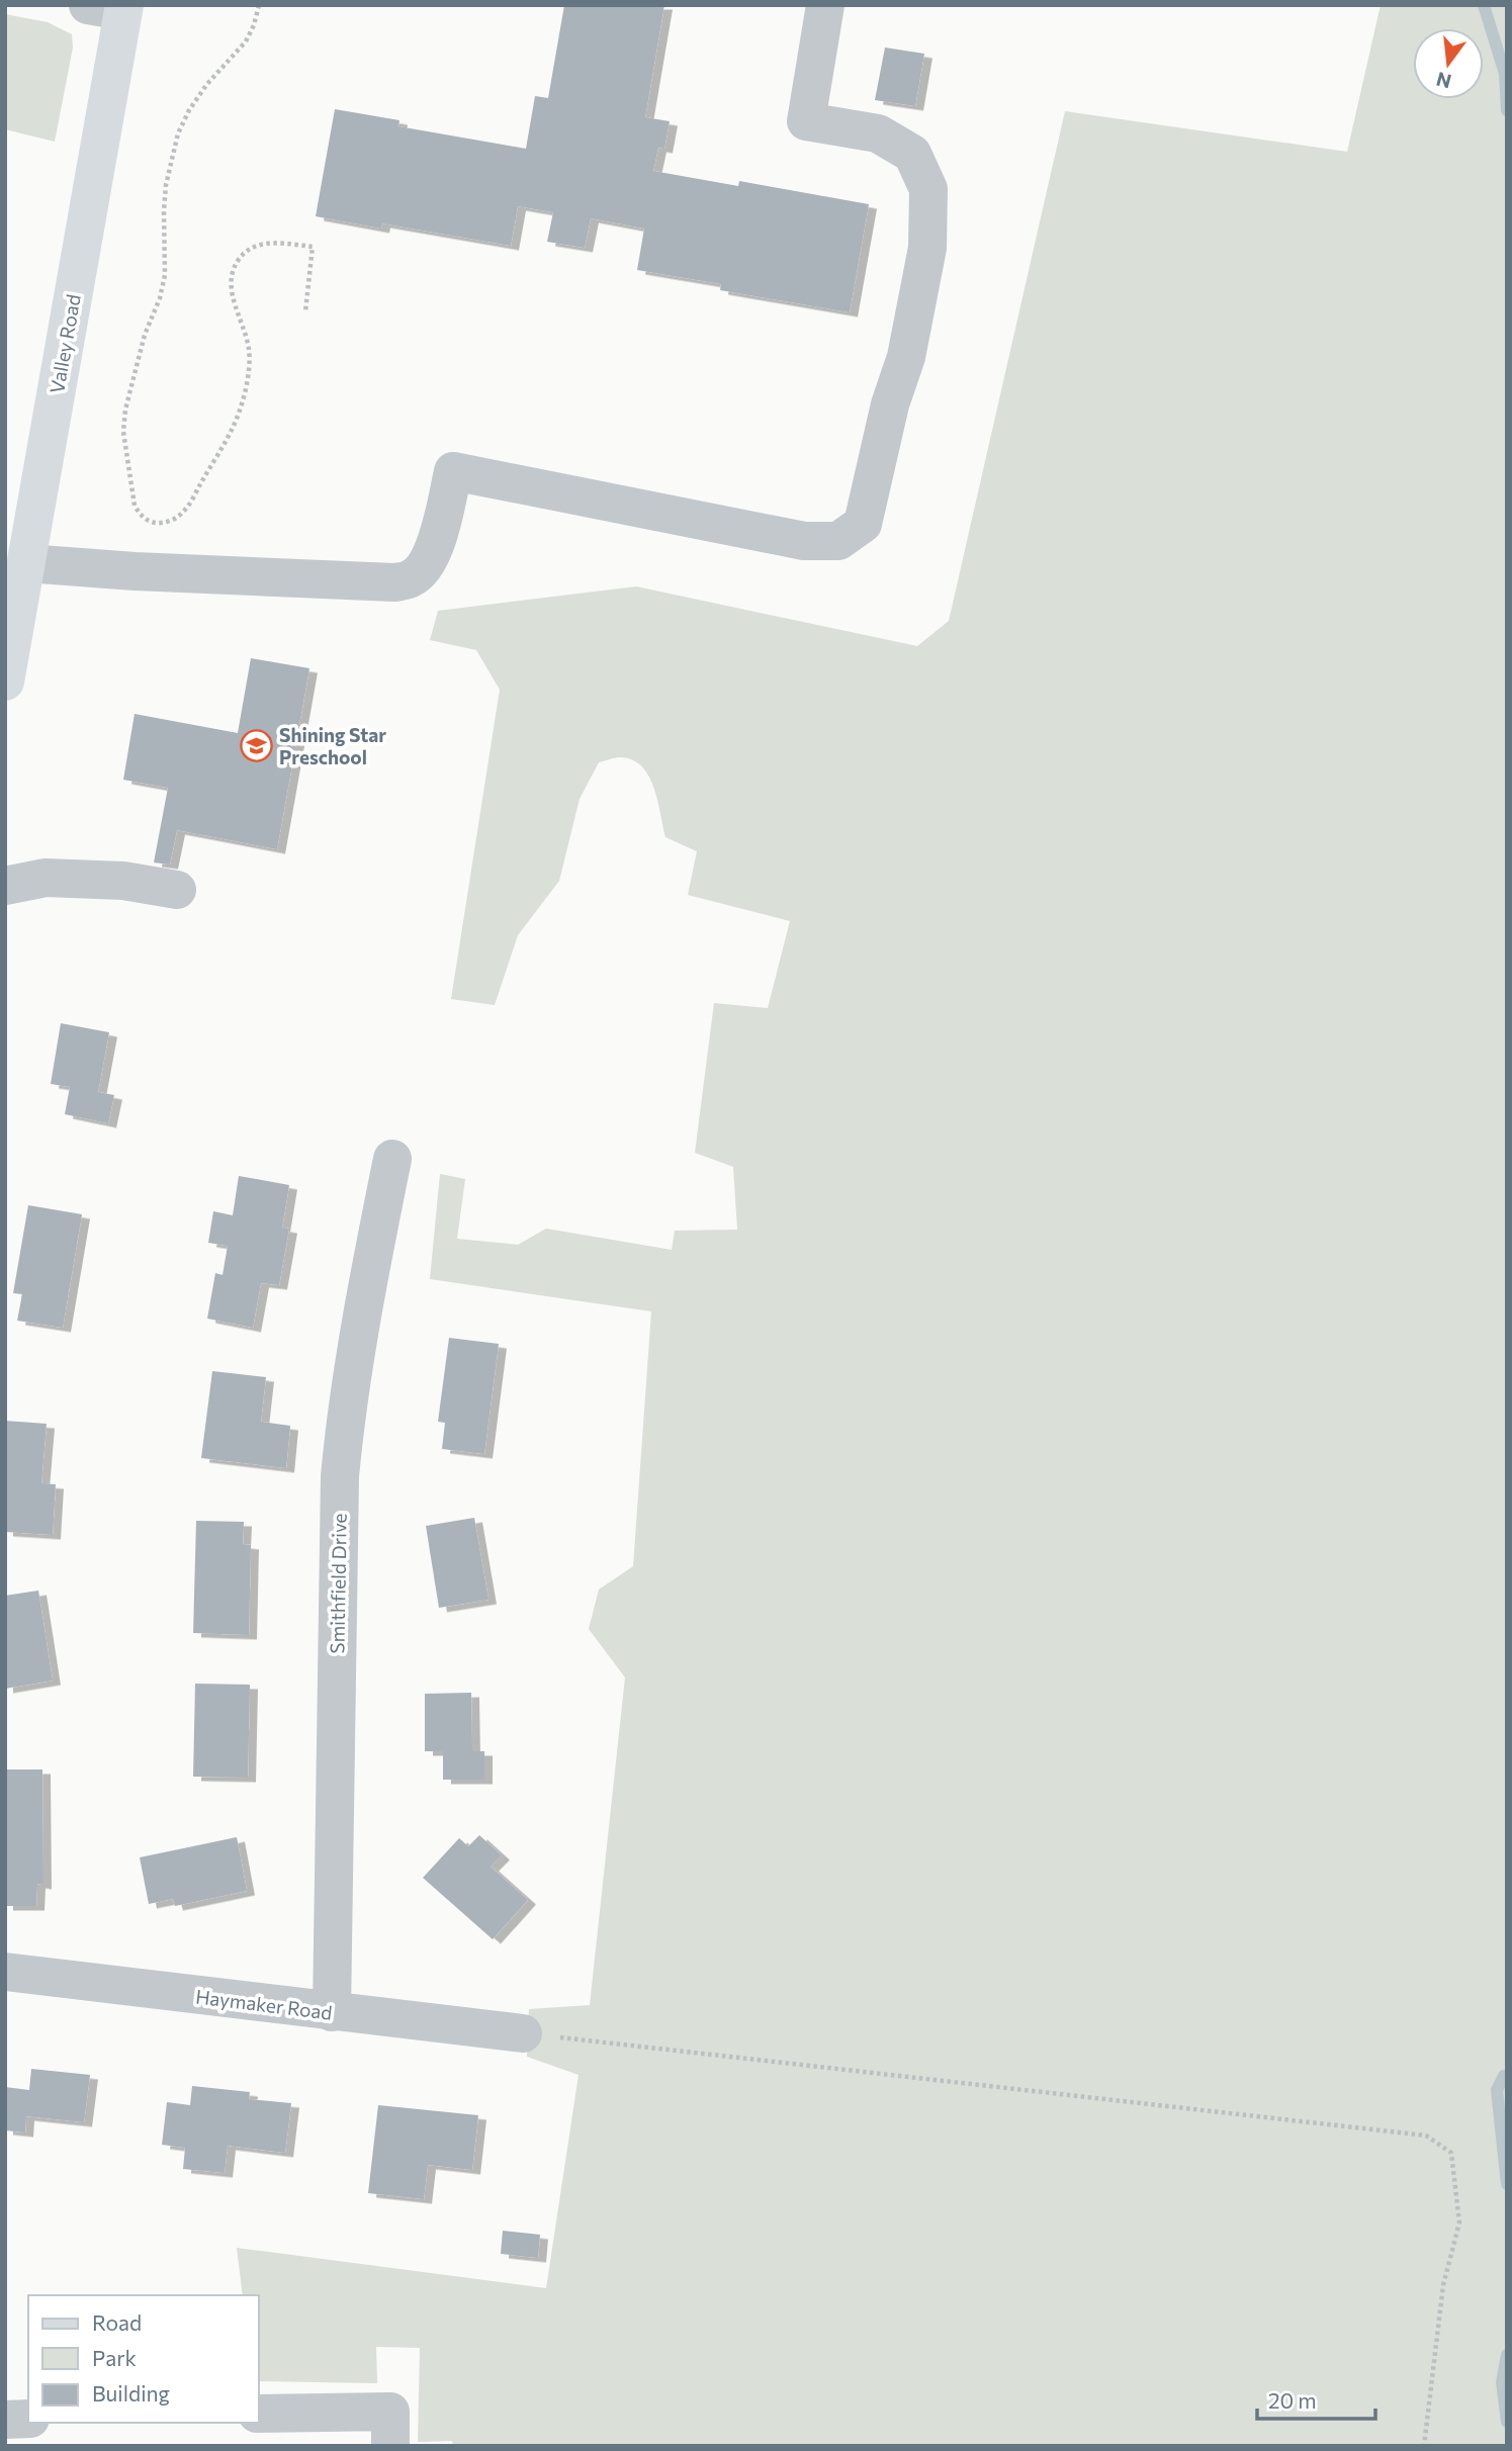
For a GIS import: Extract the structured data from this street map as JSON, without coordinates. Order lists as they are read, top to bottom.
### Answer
{
  "streets": {
    "main road": ["Valley Road"],
    "street": ["Smithfield Drive", "Haymaker Road"]
  },
  "crossings": [
    ["Smithfield Drive", "Haymaker Road"]
  ],
  "places": {
    "school or university": ["Shining Star Preschool"]
  },
  "legend": ["Road", "Park", "Building"],
  "scale_bar": "20 m",
  "north": "bottom"
}
